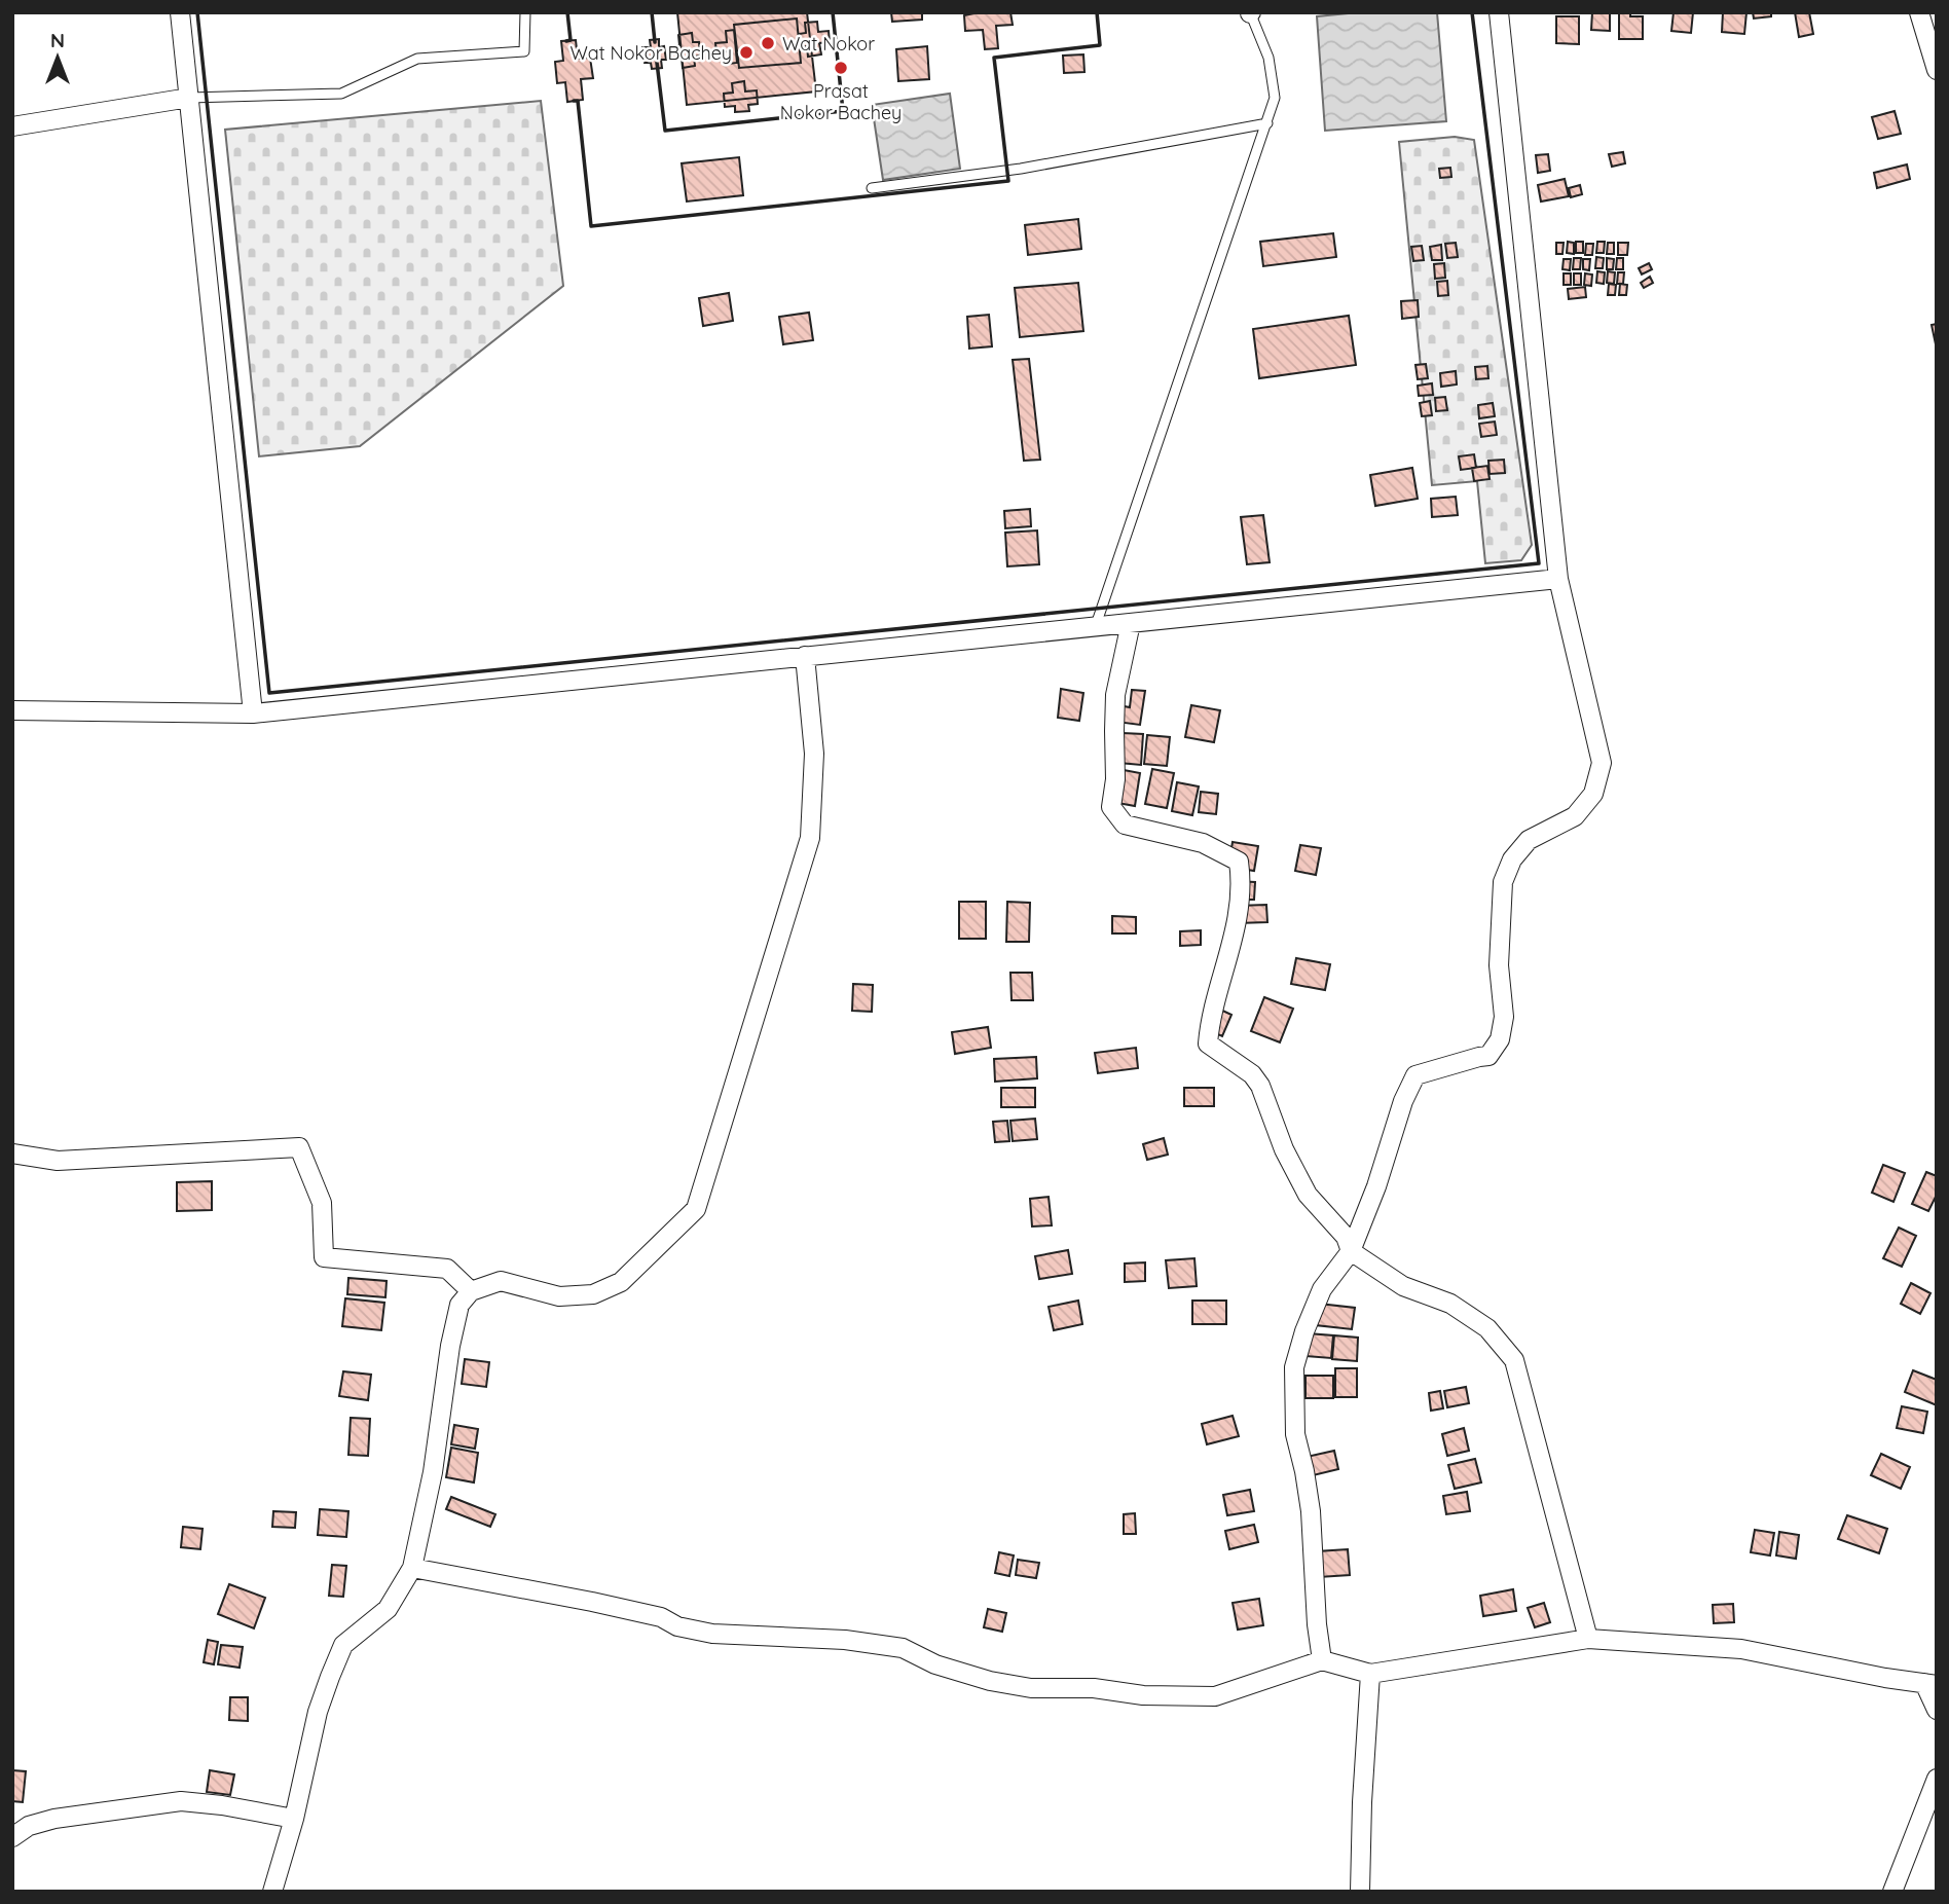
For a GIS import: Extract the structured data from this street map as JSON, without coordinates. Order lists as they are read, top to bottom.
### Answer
{
  "places": ["Wat Nokor", "Wat Nokor Bachey", "Prasat Nokor Bachey"],
  "north": "top"
}
